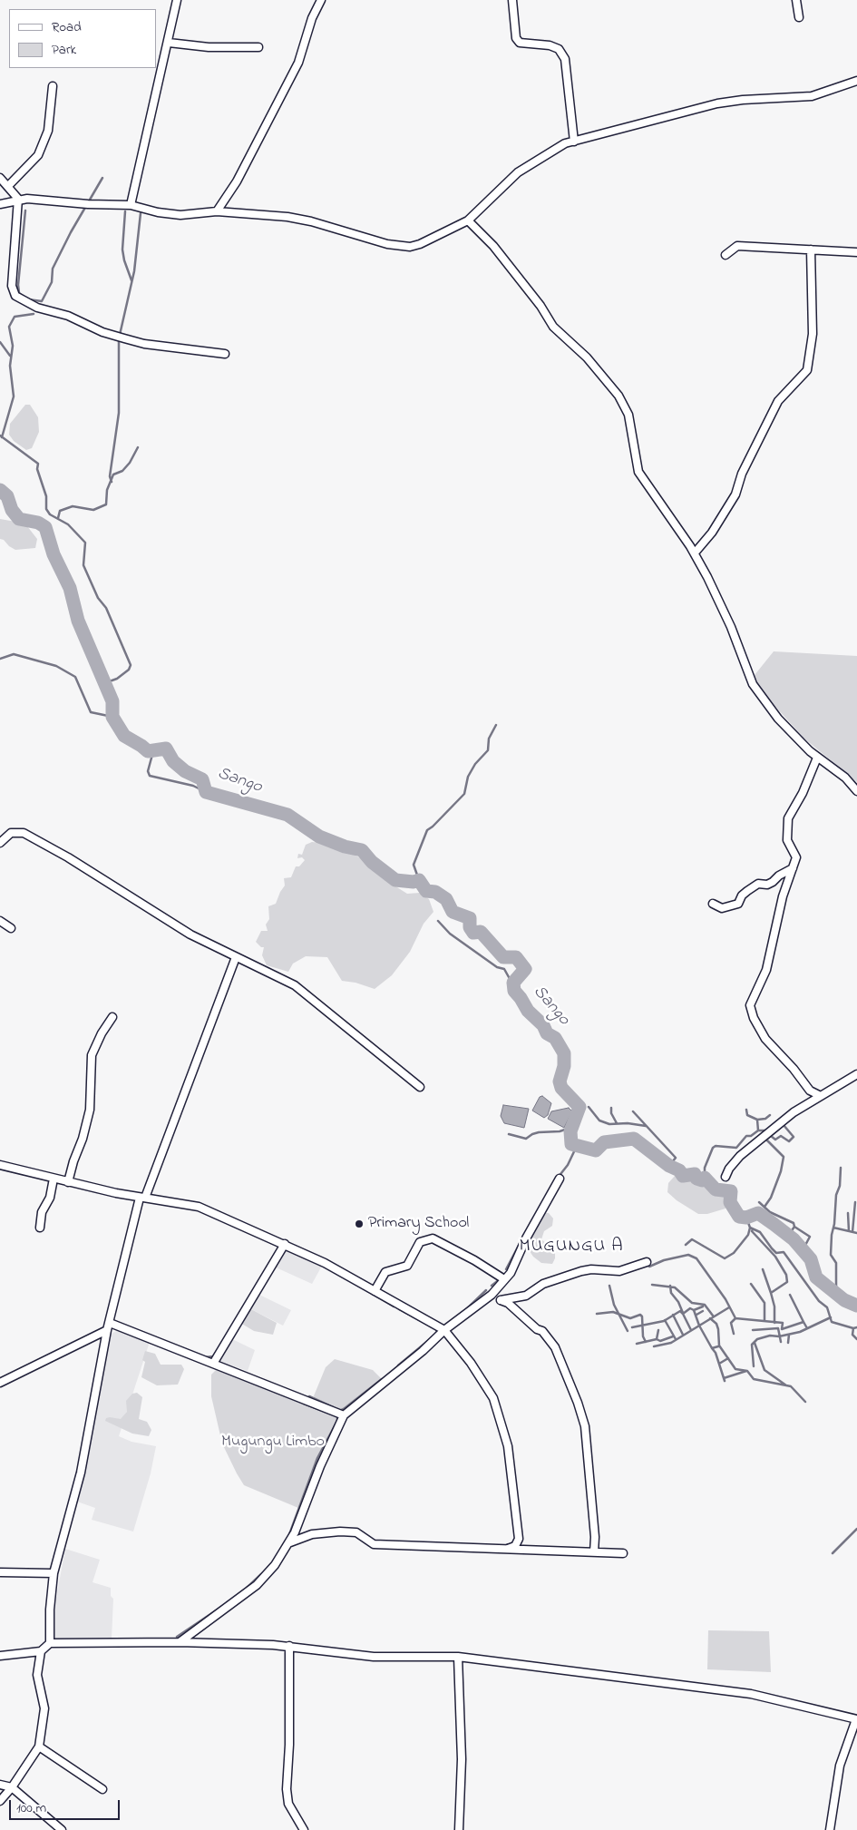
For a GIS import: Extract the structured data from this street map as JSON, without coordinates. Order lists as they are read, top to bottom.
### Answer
{
  "districts": ["MUGUNGU A"],
  "water": ["Sango"],
  "parks": ["Mugungu Limbo"],
  "places": ["Primary School"],
  "legend": ["Road", "Park"],
  "scale_bar": "100 m"
}
